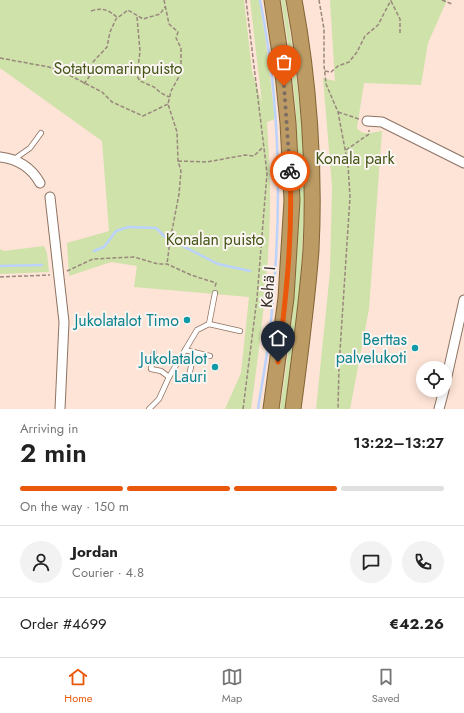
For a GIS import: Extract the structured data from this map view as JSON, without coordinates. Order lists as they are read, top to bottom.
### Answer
{
  "streets": {
    "highway": ["Kehä I"]
  },
  "parks": ["Sotatuomarinpuisto", "Konala park", "Konalan puisto"],
  "places": ["Jukolatalot Timo", "Berttas palvelukoti", "Jukolatalot Lauri"],
  "page": {
    "heading": ["2 min", "Arriving in", "13:22–13:27"],
    "panel": [
      "Jordan",
      "Courier · 4.8",
      "Order #4699",
      "€42.26"
    ],
    "bar": "On the way · 150 m",
    "tabs": ["Home", "Map", "Saved"]
  }
}
